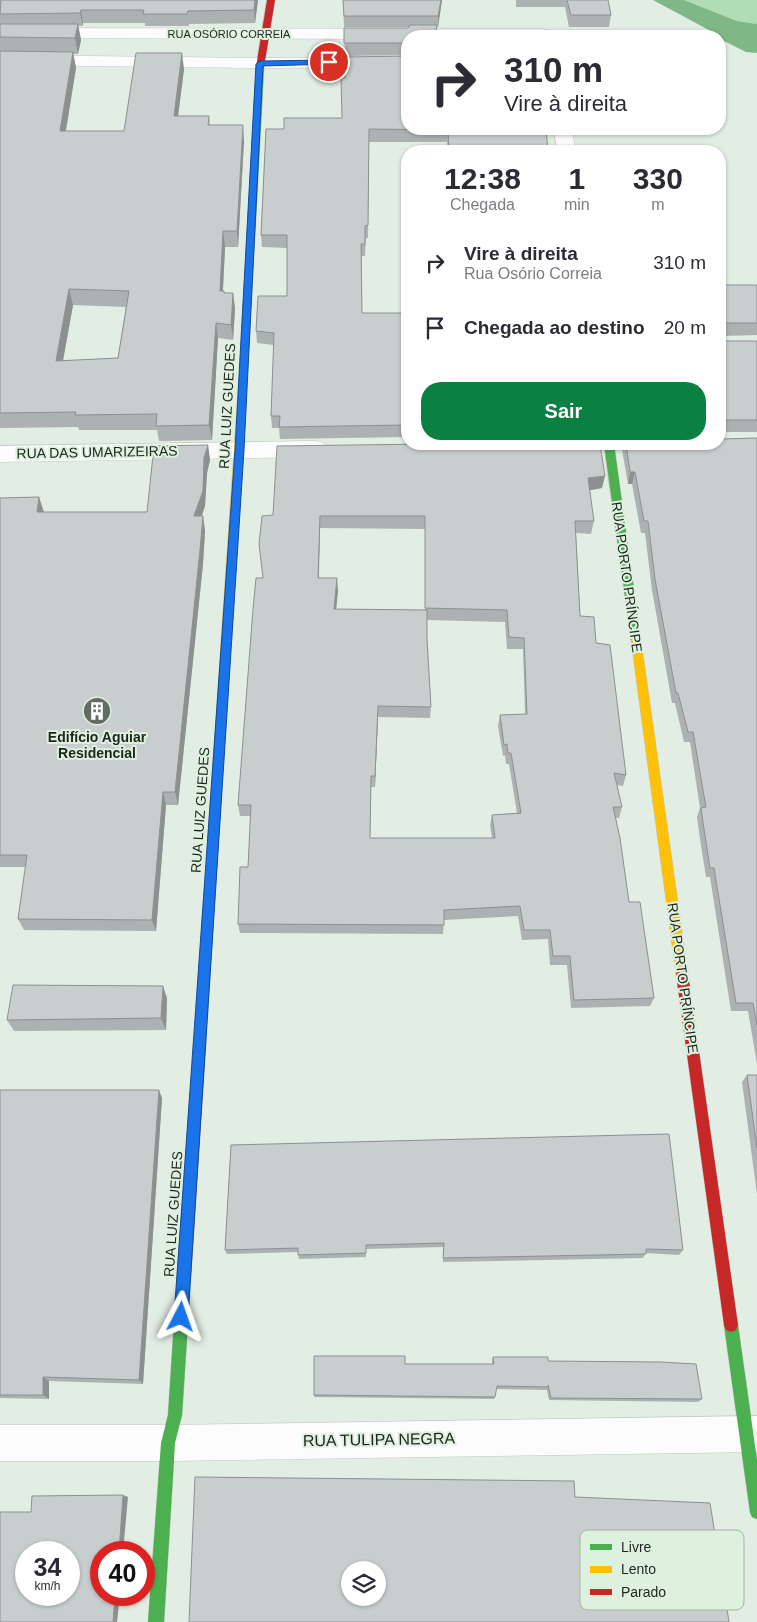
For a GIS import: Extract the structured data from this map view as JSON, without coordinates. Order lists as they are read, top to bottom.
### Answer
{
  "streets": {
    "street": [
      "RUA OSÓRIO CORREIA",
      "RUA LUIZ GUEDES",
      "RUA DAS UMARIZEIRAS",
      "RUA PORTO PRÍNCIPE",
      "RUA TULIPA NEGRA"
    ]
  },
  "crossings": [
    ["RUA OSÓRIO CORREIA", "RUA LUIZ GUEDES"],
    ["RUA LUIZ GUEDES", "RUA DAS UMARIZEIRAS"],
    ["RUA LUIZ GUEDES", "RUA TULIPA NEGRA"],
    ["RUA PORTO PRÍNCIPE", "RUA TULIPA NEGRA"]
  ],
  "places": {
    "building": ["Edifício Aguiar Residencial"]
  },
  "legend": ["Livre", "Lento", "Parado"],
  "page": {
    "turn": ["310 m", "Vire à direita"],
    "eta": [
      "12:38",
      "Chegada",
      "1",
      "min",
      "330",
      "m"
    ],
    "list": [
      {
        "name": "Vire à direita",
        "note": "Rua Osório Correia",
        "value": "310 m"
      },
      {
        "name": "Chegada ao destino",
        "value": "20 m"
      }
    ],
    "buttons": "Sair",
    "speed": "34 km/h",
    "limit": "40"
  }
}
